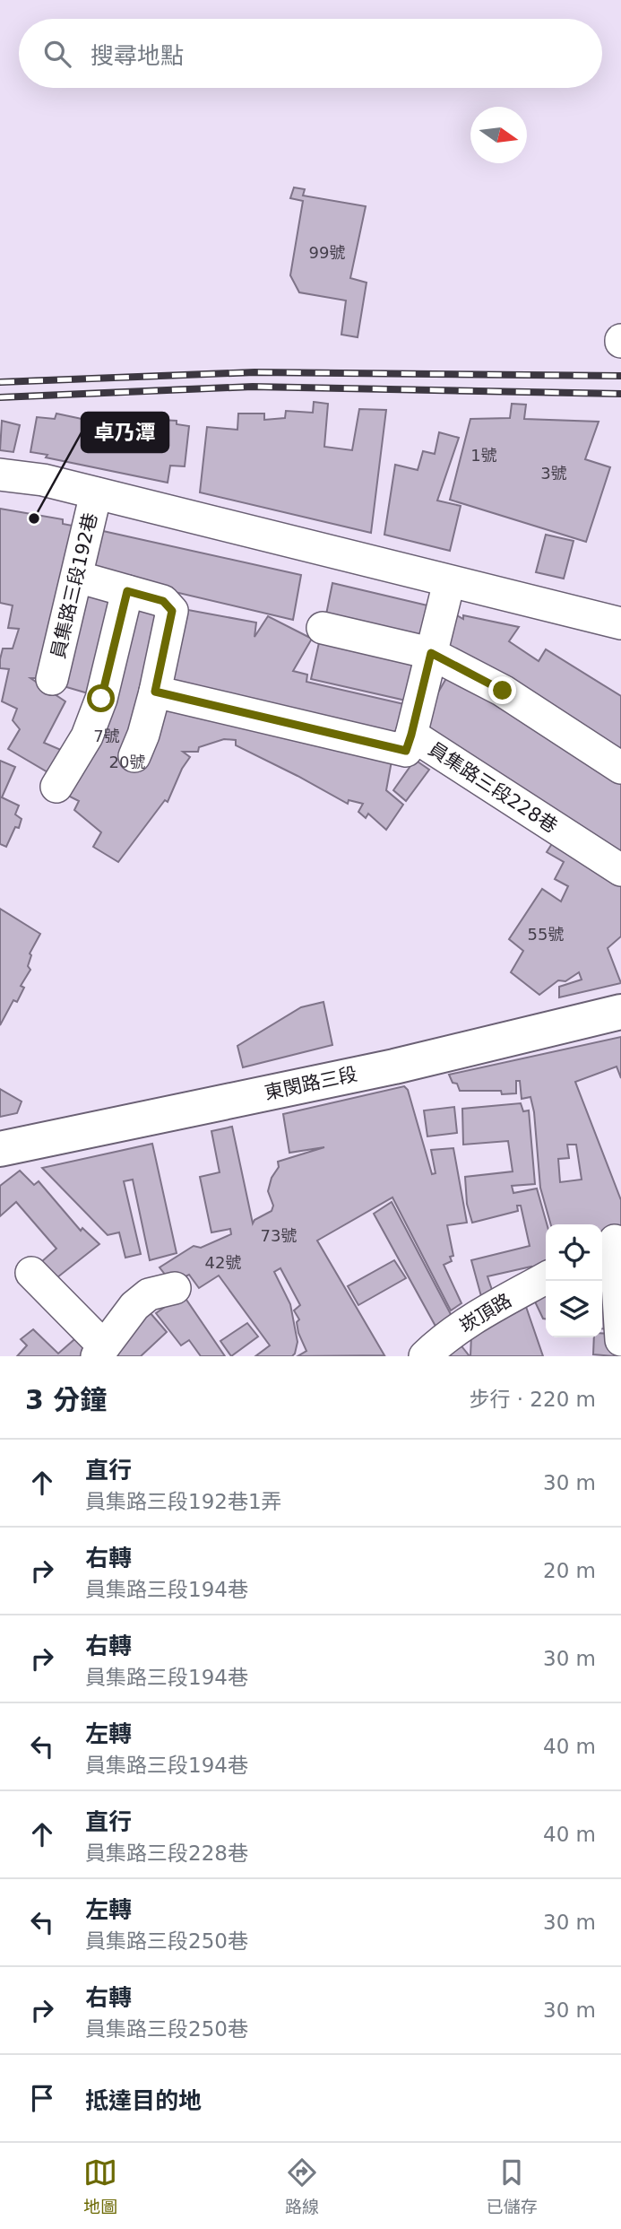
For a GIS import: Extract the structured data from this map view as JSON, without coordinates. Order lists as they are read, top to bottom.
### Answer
{
  "streets": {
    "main road": ["東閔路三段"],
    "street": ["員集路三段192巷", "員集路三段228巷", "崁頂路"]
  },
  "places": ["卓乃潭"],
  "house_numbers": [
    "99號",
    "1號",
    "3號",
    "7號",
    "20號",
    "55號",
    "73號",
    "42號"
  ],
  "north": "right",
  "page": {
    "search": "搜尋地點",
    "heading": ["3 分鐘", "步行 · 220 m"],
    "list": [
      ["直行", "員集路三段192巷1弄", "30 m"],
      ["右轉", "員集路三段194巷", "20 m"],
      ["右轉", "員集路三段194巷", "30 m"],
      ["左轉", "員集路三段194巷", "40 m"],
      ["直行", "員集路三段228巷", "40 m"],
      ["左轉", "員集路三段250巷", "30 m"],
      ["右轉", "員集路三段250巷", "30 m"],
      "抵達目的地"
    ],
    "nav": ["地圖", "路線", "已儲存"]
  }
}
